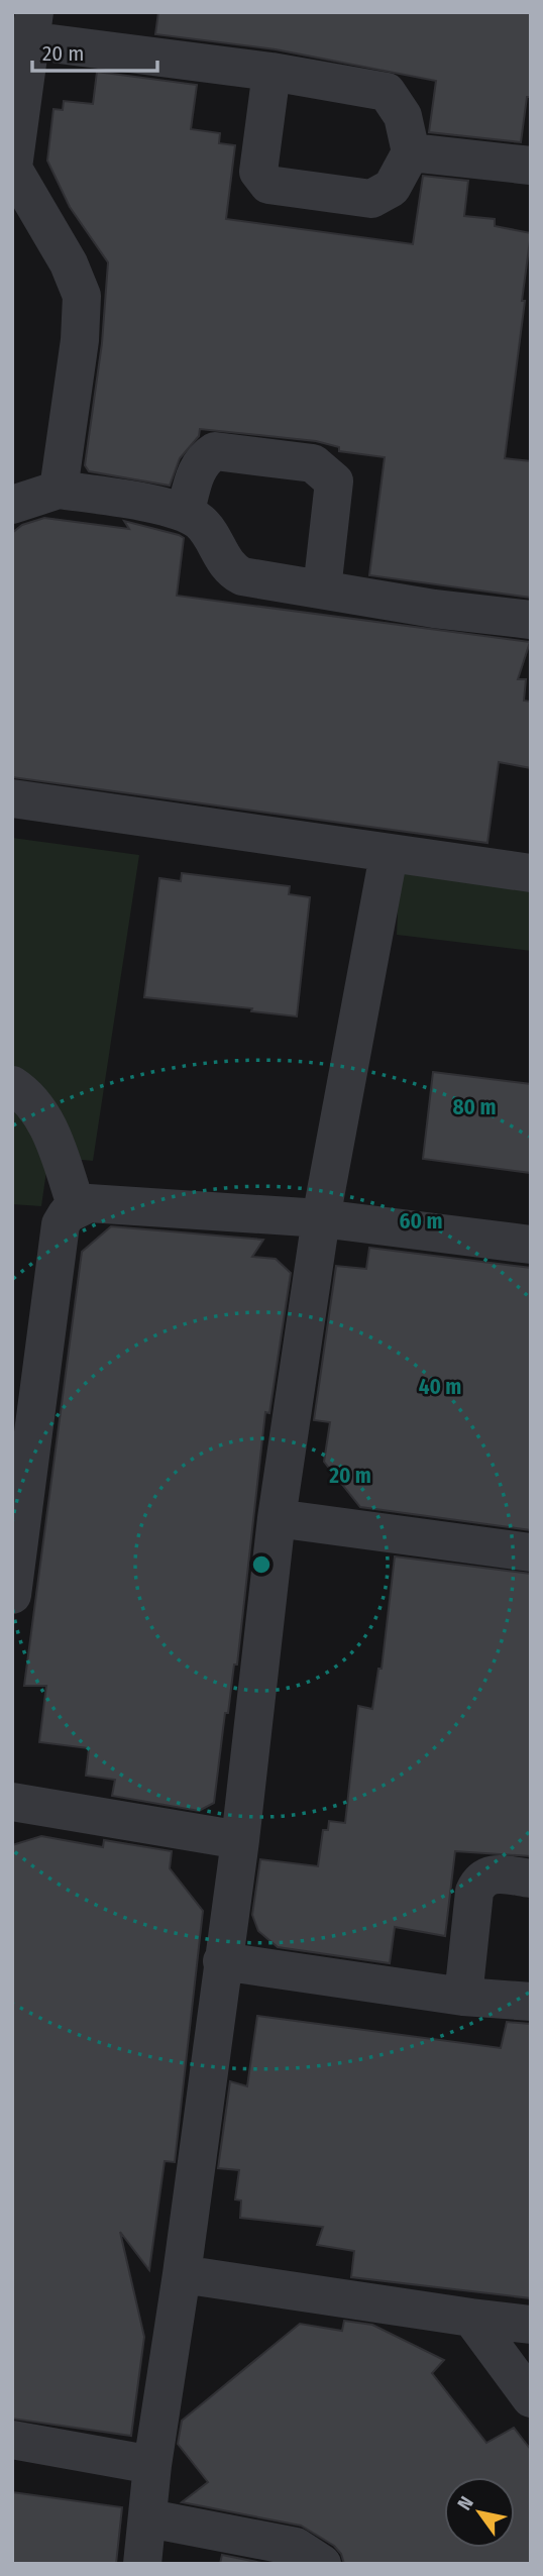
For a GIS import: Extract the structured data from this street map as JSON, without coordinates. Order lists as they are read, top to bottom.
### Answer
{
  "scale_bar": "20 m",
  "north": "top left",
  "rings": [
    "80 m",
    "60 m",
    "40 m",
    "20 m"
  ]
}
